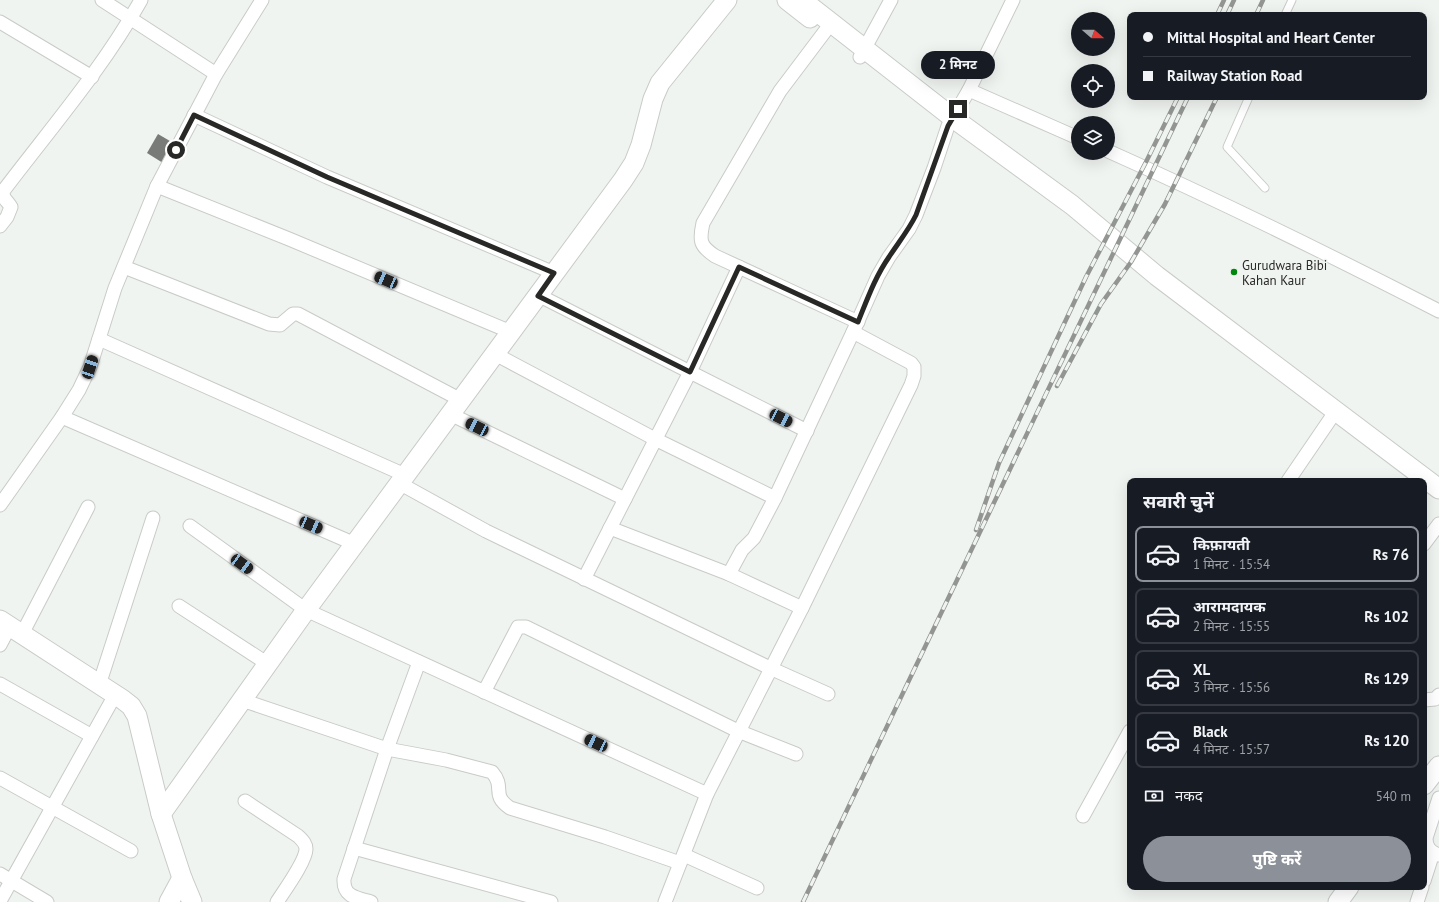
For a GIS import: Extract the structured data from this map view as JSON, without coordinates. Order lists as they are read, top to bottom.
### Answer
{
  "places": ["Gurudwara Bibi Kahan Kaur"],
  "north": "right",
  "page": {
    "banner": ["Mittal Hospital and Heart Center", "Railway Station Road"],
    "bubble": "2 मिनट",
    "heading": "सवारी चुनें",
    "list": [
      {
        "name": "किफ़ायती",
        "note": "1 मिनट · 15:54",
        "value": "Rs 76"
      },
      {
        "name": "आरामदायक",
        "note": "2 मिनट · 15:55",
        "value": "Rs 102"
      },
      {
        "name": "XL",
        "note": "3 मिनट · 15:56",
        "value": "Rs 129"
      },
      {
        "name": "Black",
        "note": "4 मिनट · 15:57",
        "value": "Rs 120"
      }
    ],
    "pay": ["नकद", "540 m"],
    "buttons": "पुष्टि करें"
  }
}
